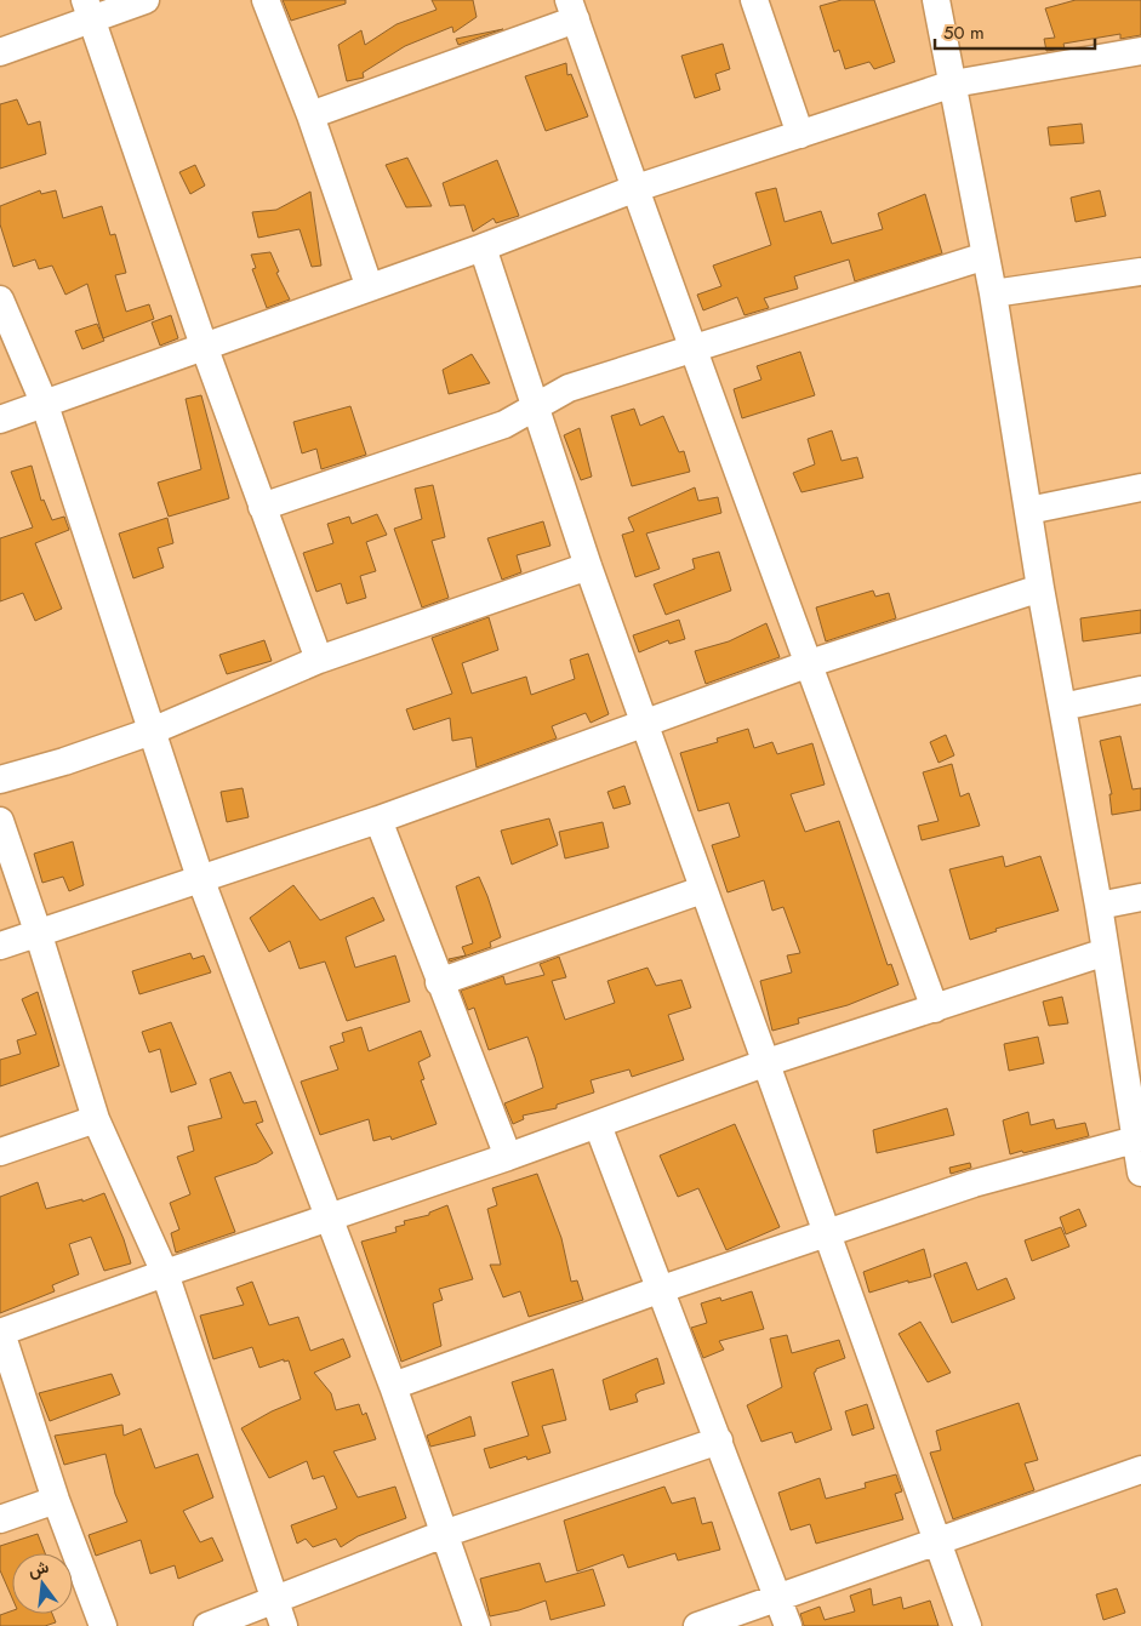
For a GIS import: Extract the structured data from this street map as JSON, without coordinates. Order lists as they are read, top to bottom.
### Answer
{
  "scale_bar": "50 m",
  "north": "top"
}
